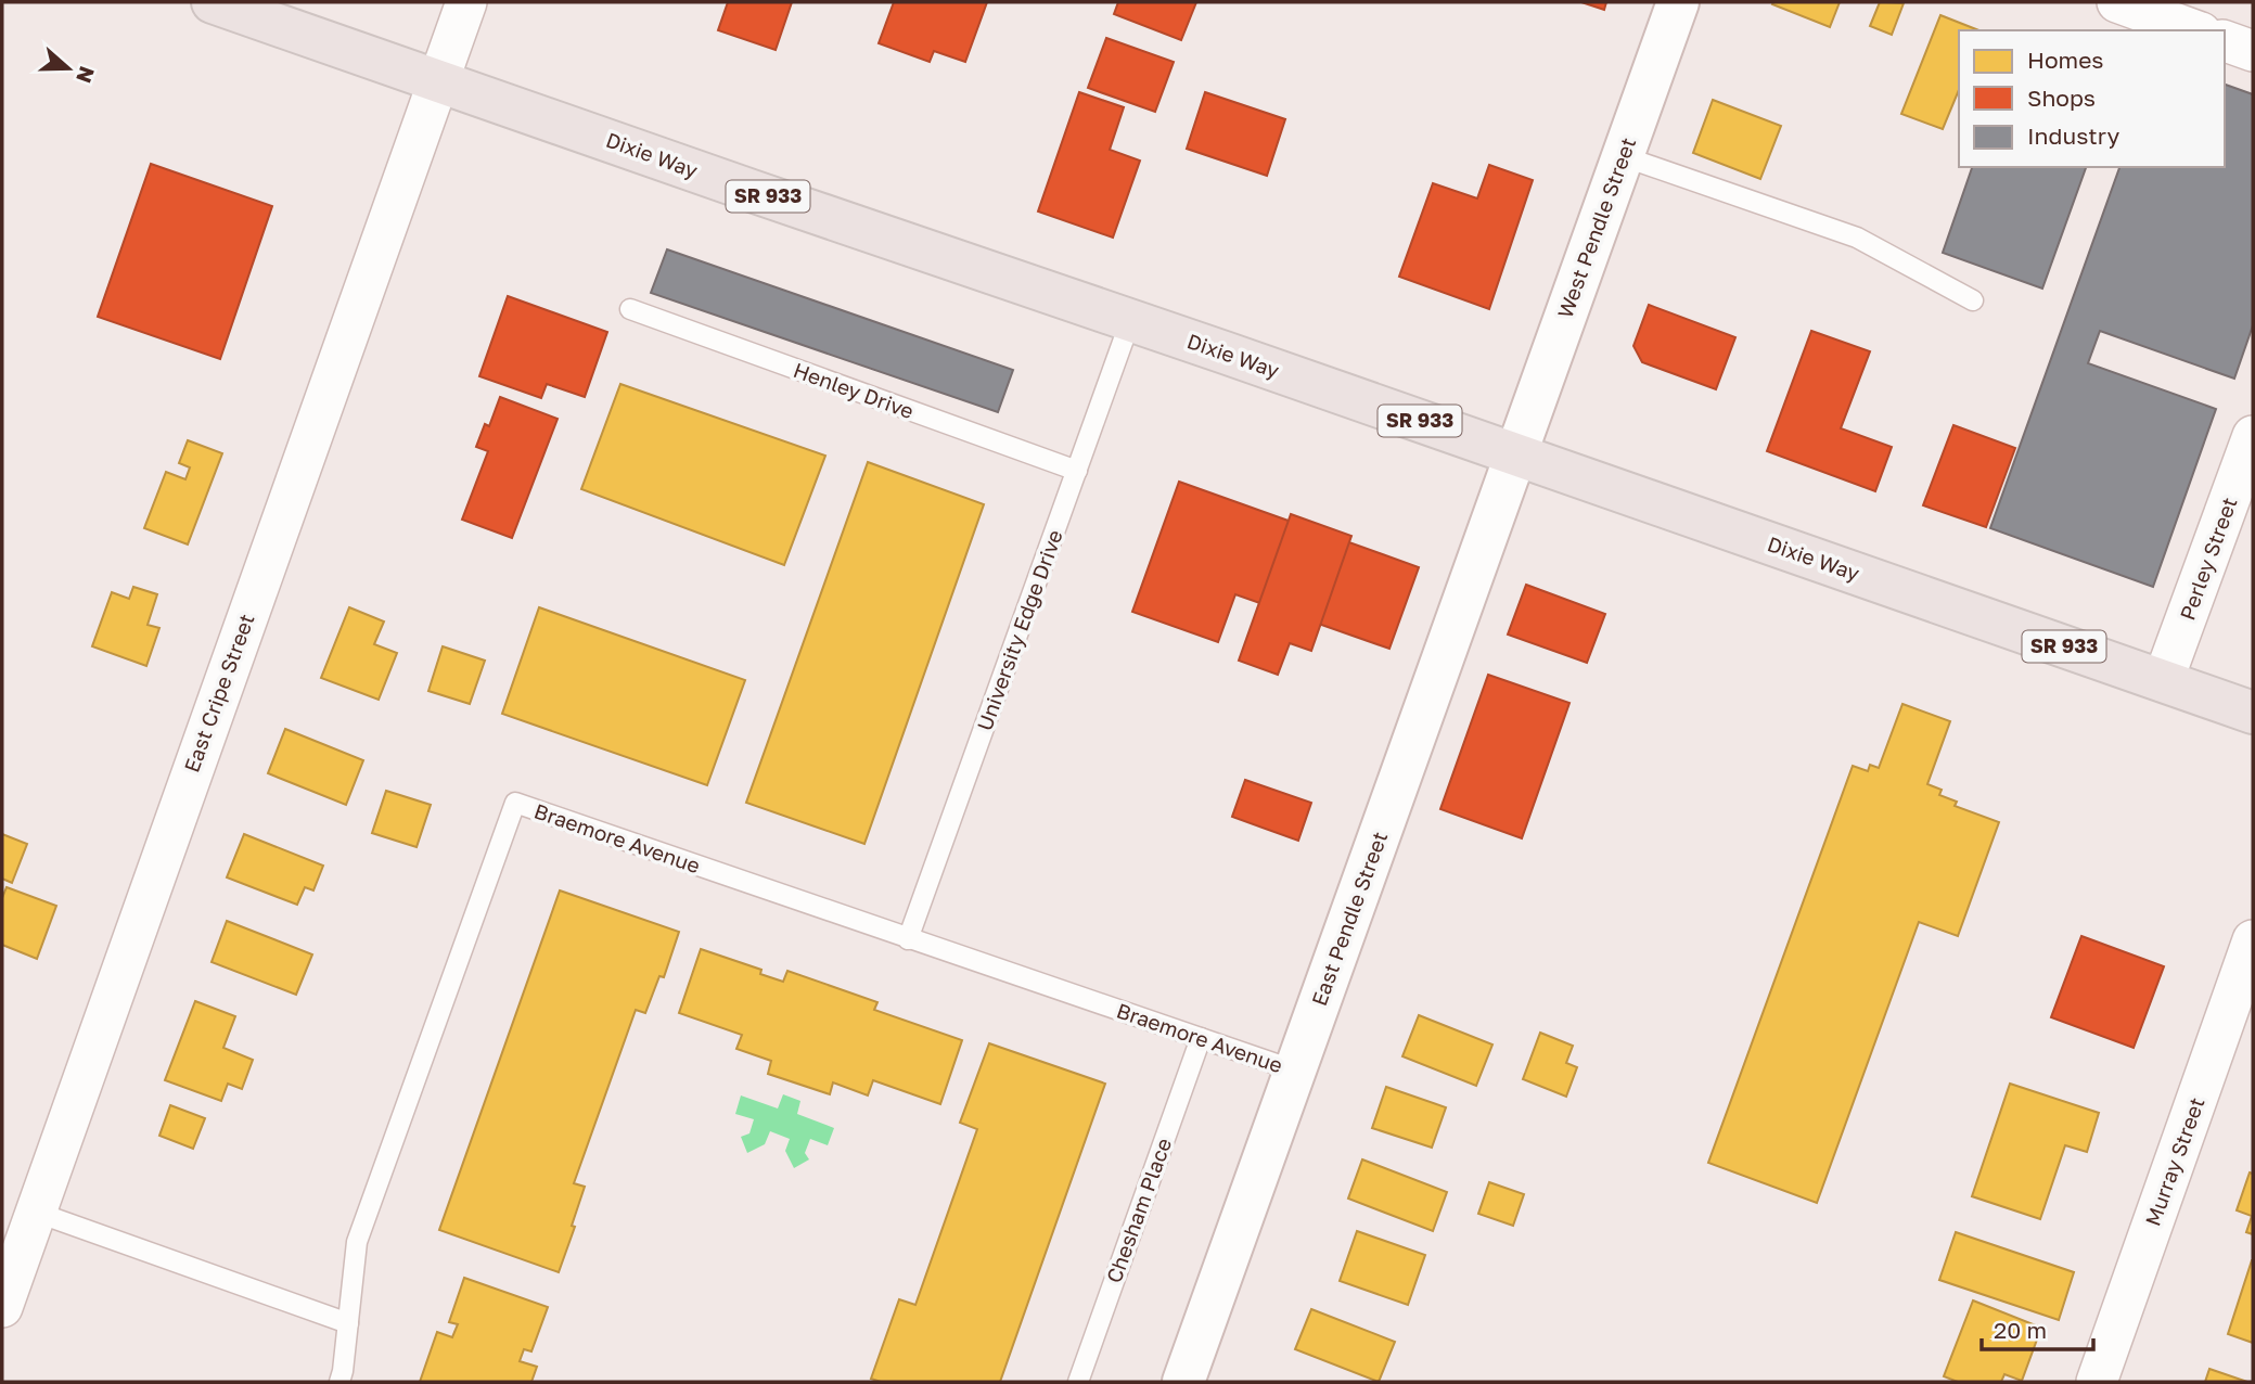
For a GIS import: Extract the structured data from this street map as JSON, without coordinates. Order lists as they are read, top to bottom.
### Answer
{
  "streets": {
    "main road": ["Dixie Way", "SR 933"],
    "street": [
      "West Pendle Street",
      "Perley Street",
      "East Cripe Street",
      "East Pendle Street",
      "Murray Street"
    ],
    "lane": [
      "Henley Drive",
      "University Edge Drive",
      "Braemore Avenue",
      "Chesham Place"
    ]
  },
  "crossings": [
    ["Dixie Way", "West Pendle Street"],
    ["Dixie Way", "Perley Street"],
    ["Dixie Way", "University Edge Drive"],
    ["Dixie Way", "East Cripe Street"],
    ["Dixie Way", "East Pendle Street"],
    ["West Pendle Street", "East Pendle Street"],
    ["Henley Drive", "University Edge Drive"],
    ["University Edge Drive", "Braemore Avenue"],
    ["Braemore Avenue", "East Pendle Street"],
    ["Braemore Avenue", "Chesham Place"]
  ],
  "legend": ["Homes", "Shops", "Industry"],
  "scale_bar": "20 m",
  "north": "right"
}
